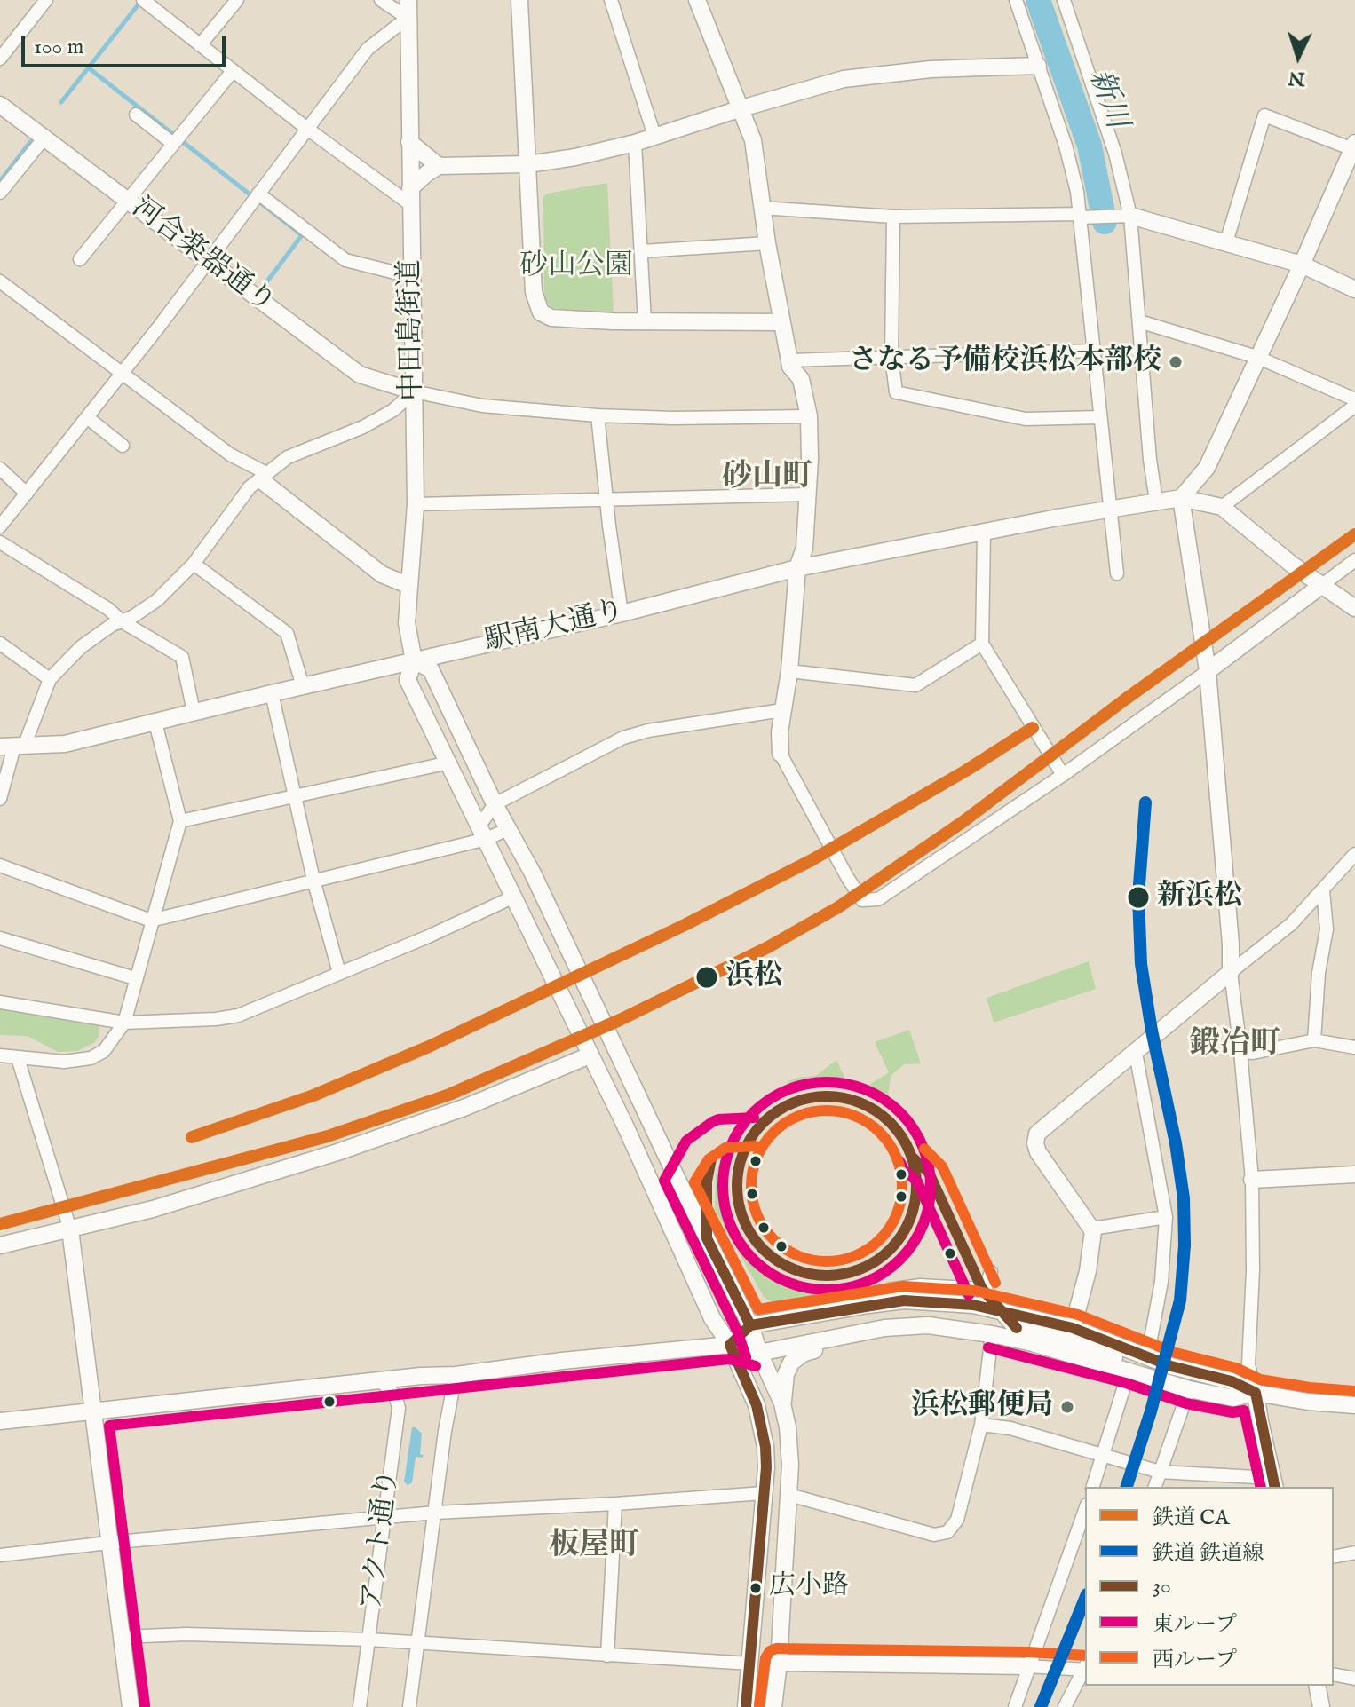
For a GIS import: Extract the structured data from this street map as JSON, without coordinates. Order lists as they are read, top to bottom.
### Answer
{
  "streets": {
    "street": [
      "河合楽器通り",
      "中田島街道",
      "駅南大通り",
      "アクト通り"
    ]
  },
  "crossings": [
    ["河合楽器通り", "中田島街道"],
    ["中田島街道", "駅南大通り"]
  ],
  "districts": ["砂山町", "鍛冶町", "板屋町"],
  "water": ["新川"],
  "parks": ["砂山公園"],
  "places": [
    "さなる予備校浜松本部校",
    "新浜松",
    "浜松",
    "浜松郵便局",
    "広小路"
  ],
  "lines": [
    "rail line CA",
    "rail line 鉄道線",
    "transit line 東ループ",
    "transit line 30",
    "transit line 西ループ"
  ],
  "legend": [
    "鉄道 CA",
    "鉄道 鉄道線",
    "30",
    "東ループ",
    "西ループ"
  ],
  "scale_bar": "100 m",
  "north": "bottom"
}
